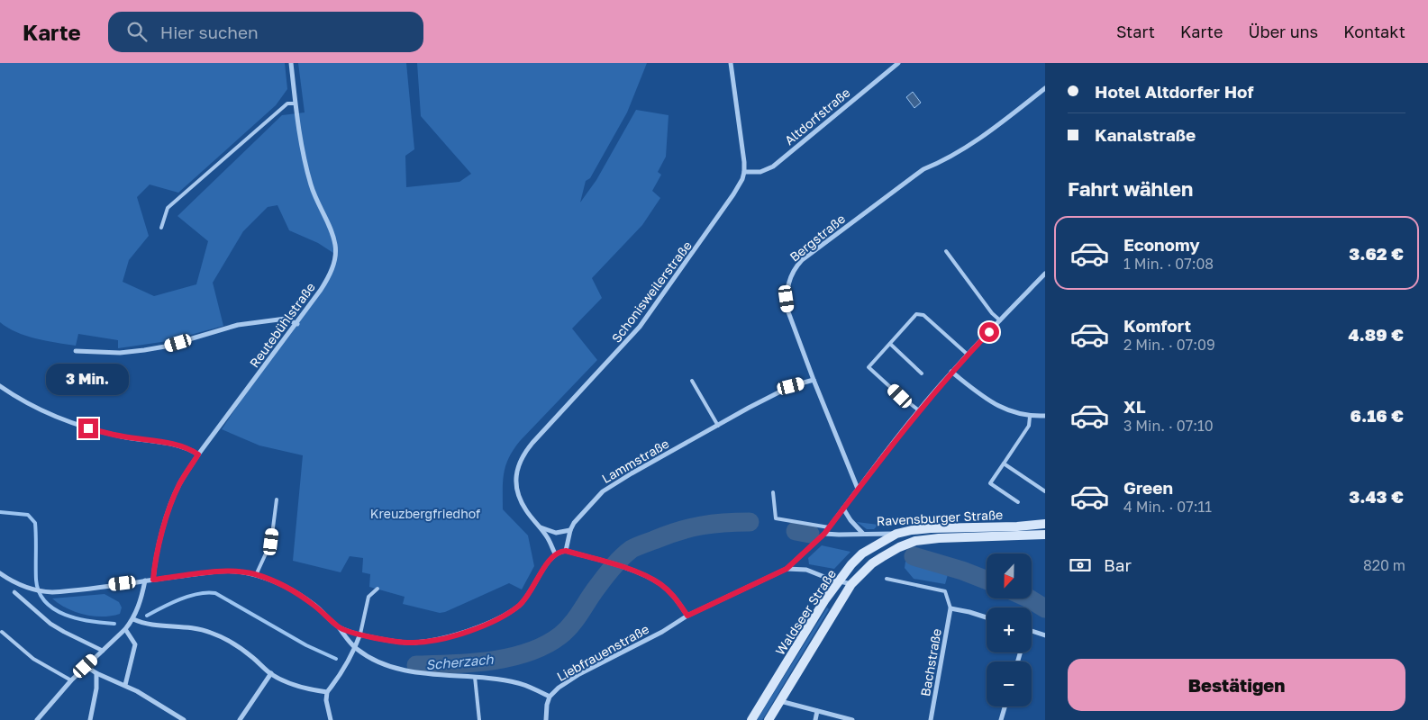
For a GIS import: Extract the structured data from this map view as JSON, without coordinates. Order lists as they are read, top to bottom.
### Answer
{
  "streets": {
    "main road": ["Ravensburger Straße", "Waldseer Straße"],
    "street": [
      "Altdorfstraße",
      "Bergstraße",
      "Schonisweilerstraße",
      "Reutebühlstraße",
      "Lammstraße",
      "Liebfrauenstraße",
      "Bachstraße"
    ]
  },
  "crossings": [
    ["Altdorfstraße", "Schonisweilerstraße"],
    ["Bergstraße", "Lammstraße"],
    ["Bergstraße", "Liebfrauenstraße"],
    ["Ravensburger Straße", "Waldseer Straße"],
    ["Ravensburger Straße", "Liebfrauenstraße"]
  ],
  "water": ["Scherzach"],
  "parks": ["Kreuzbergfriedhof"],
  "north": "bottom",
  "page": {
    "header": "Karte",
    "search": "Hier suchen",
    "nav": [
      "Start",
      "Karte",
      "Über uns",
      "Kontakt"
    ],
    "banner": ["Hotel Altdorfer Hof", "Kanalstraße"],
    "heading": "Fahrt wählen",
    "list": [
      {
        "name": "Economy",
        "note": "1 Min. · 07:08",
        "value": "3.62 €"
      },
      {
        "name": "Komfort",
        "note": "2 Min. · 07:09",
        "value": "4.89 €"
      },
      {
        "name": "XL",
        "note": "3 Min. · 07:10",
        "value": "6.16 €"
      },
      {
        "name": "Green",
        "note": "4 Min. · 07:11",
        "value": "3.43 €"
      }
    ],
    "bubble": "3 Min.",
    "pay": ["Bar", "820 m"],
    "map_buttons": ["+", "−"],
    "buttons": "Bestätigen"
  }
}
